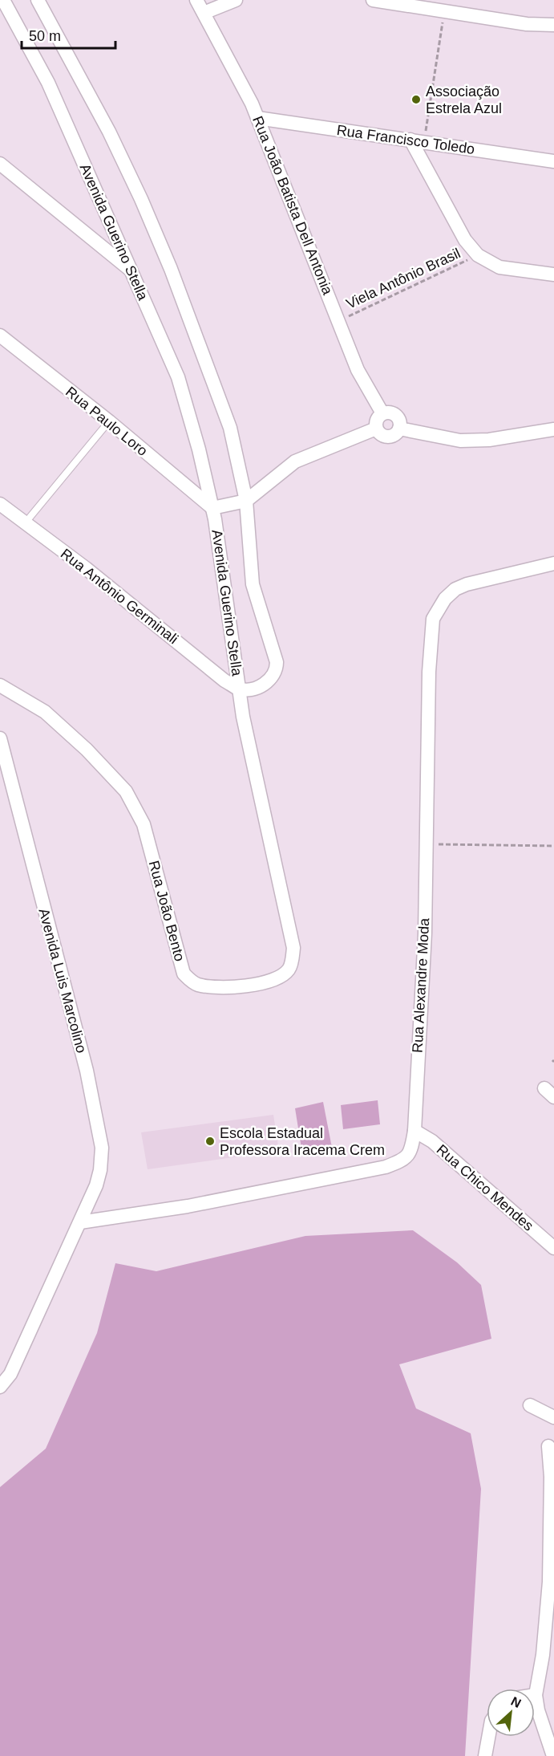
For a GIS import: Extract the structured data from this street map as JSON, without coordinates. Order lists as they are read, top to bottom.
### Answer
{
  "streets": {
    "street": [
      "Rua Francisco Toledo",
      "Rua João Batista Dell Antonia",
      "Avenida Guerino Stella",
      "Rua Paulo Loro",
      "Rua Antônio Germinali",
      "Rua João Bento",
      "Avenida Luis Marcolino",
      "Rua Alexandre Moda",
      "Rua Chico Mendes"
    ],
    "path": ["Viela Antônio Brasil"]
  },
  "crossings": [
    ["Rua Francisco Toledo", "Rua João Batista Dell Antonia"],
    ["Rua João Batista Dell Antonia", "Viela Antônio Brasil"],
    ["Avenida Guerino Stella", "Rua Paulo Loro"],
    ["Avenida Guerino Stella", "Rua Antônio Germinali"],
    ["Avenida Guerino Stella", "Rua João Bento"],
    ["Rua Antônio Germinali", "Rua João Bento"],
    ["Avenida Luis Marcolino", "Rua Alexandre Moda"],
    ["Rua Alexandre Moda", "Rua Chico Mendes"]
  ],
  "places": ["Associação Estrela Azul", "Escola Estadual Professora Iracema Crem"],
  "scale_bar": "50 m",
  "north": "top right"
}
